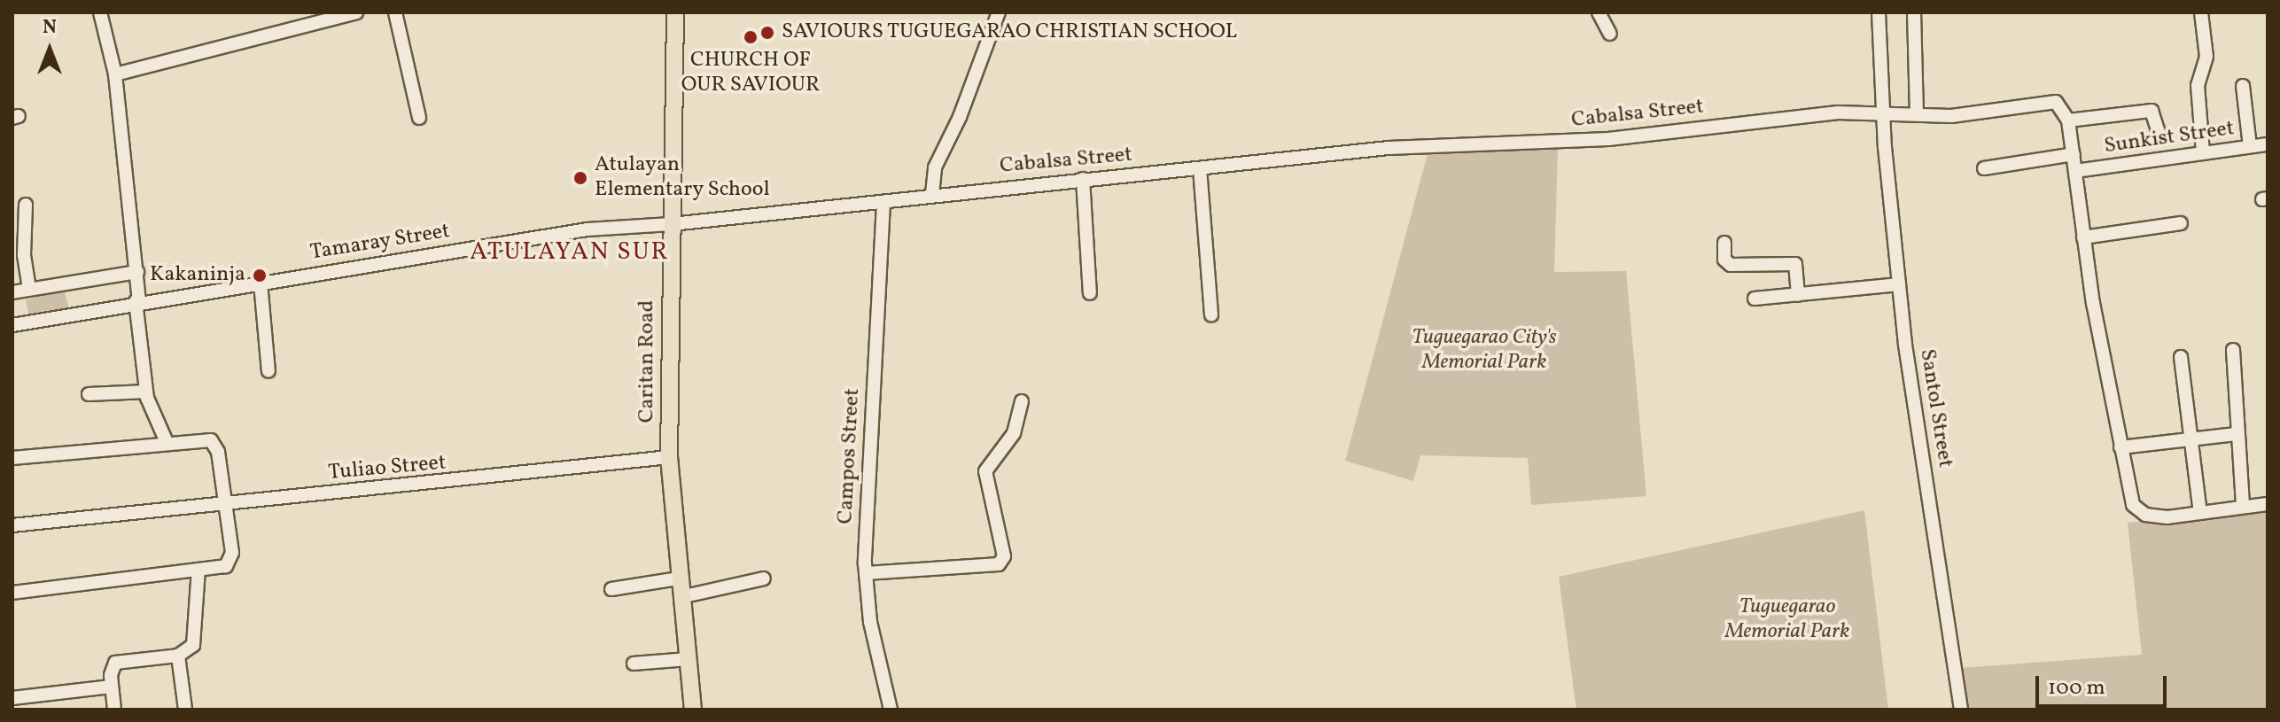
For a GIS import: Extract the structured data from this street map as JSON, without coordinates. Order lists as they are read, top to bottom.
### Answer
{
  "streets": {
    "main road": ["Caritan Road"],
    "street": [
      "Cabalsa Street",
      "Sunkist Street",
      "Tamaray Street",
      "Santol Street",
      "Campos Street",
      "Tuliao Street"
    ]
  },
  "crossings": [
    ["Cabalsa Street", "Tamaray Street"],
    ["Cabalsa Street", "Caritan Road"],
    ["Cabalsa Street", "Santol Street"],
    ["Cabalsa Street", "Campos Street"],
    ["Tamaray Street", "Caritan Road"],
    ["Caritan Road", "Tuliao Street"]
  ],
  "districts": ["ATULAYAN SUR"],
  "parks": ["Tuguegarao City's Memorial Park", "Tuguegarao Memorial Park"],
  "places": [
    "SAVIOURS TUGUEGARAO CHRISTIAN SCHOOL",
    "CHURCH OF OUR SAVIOUR",
    "Atulayan Elementary School",
    "Kakaninja"
  ],
  "scale_bar": "100 m",
  "north": "top"
}
